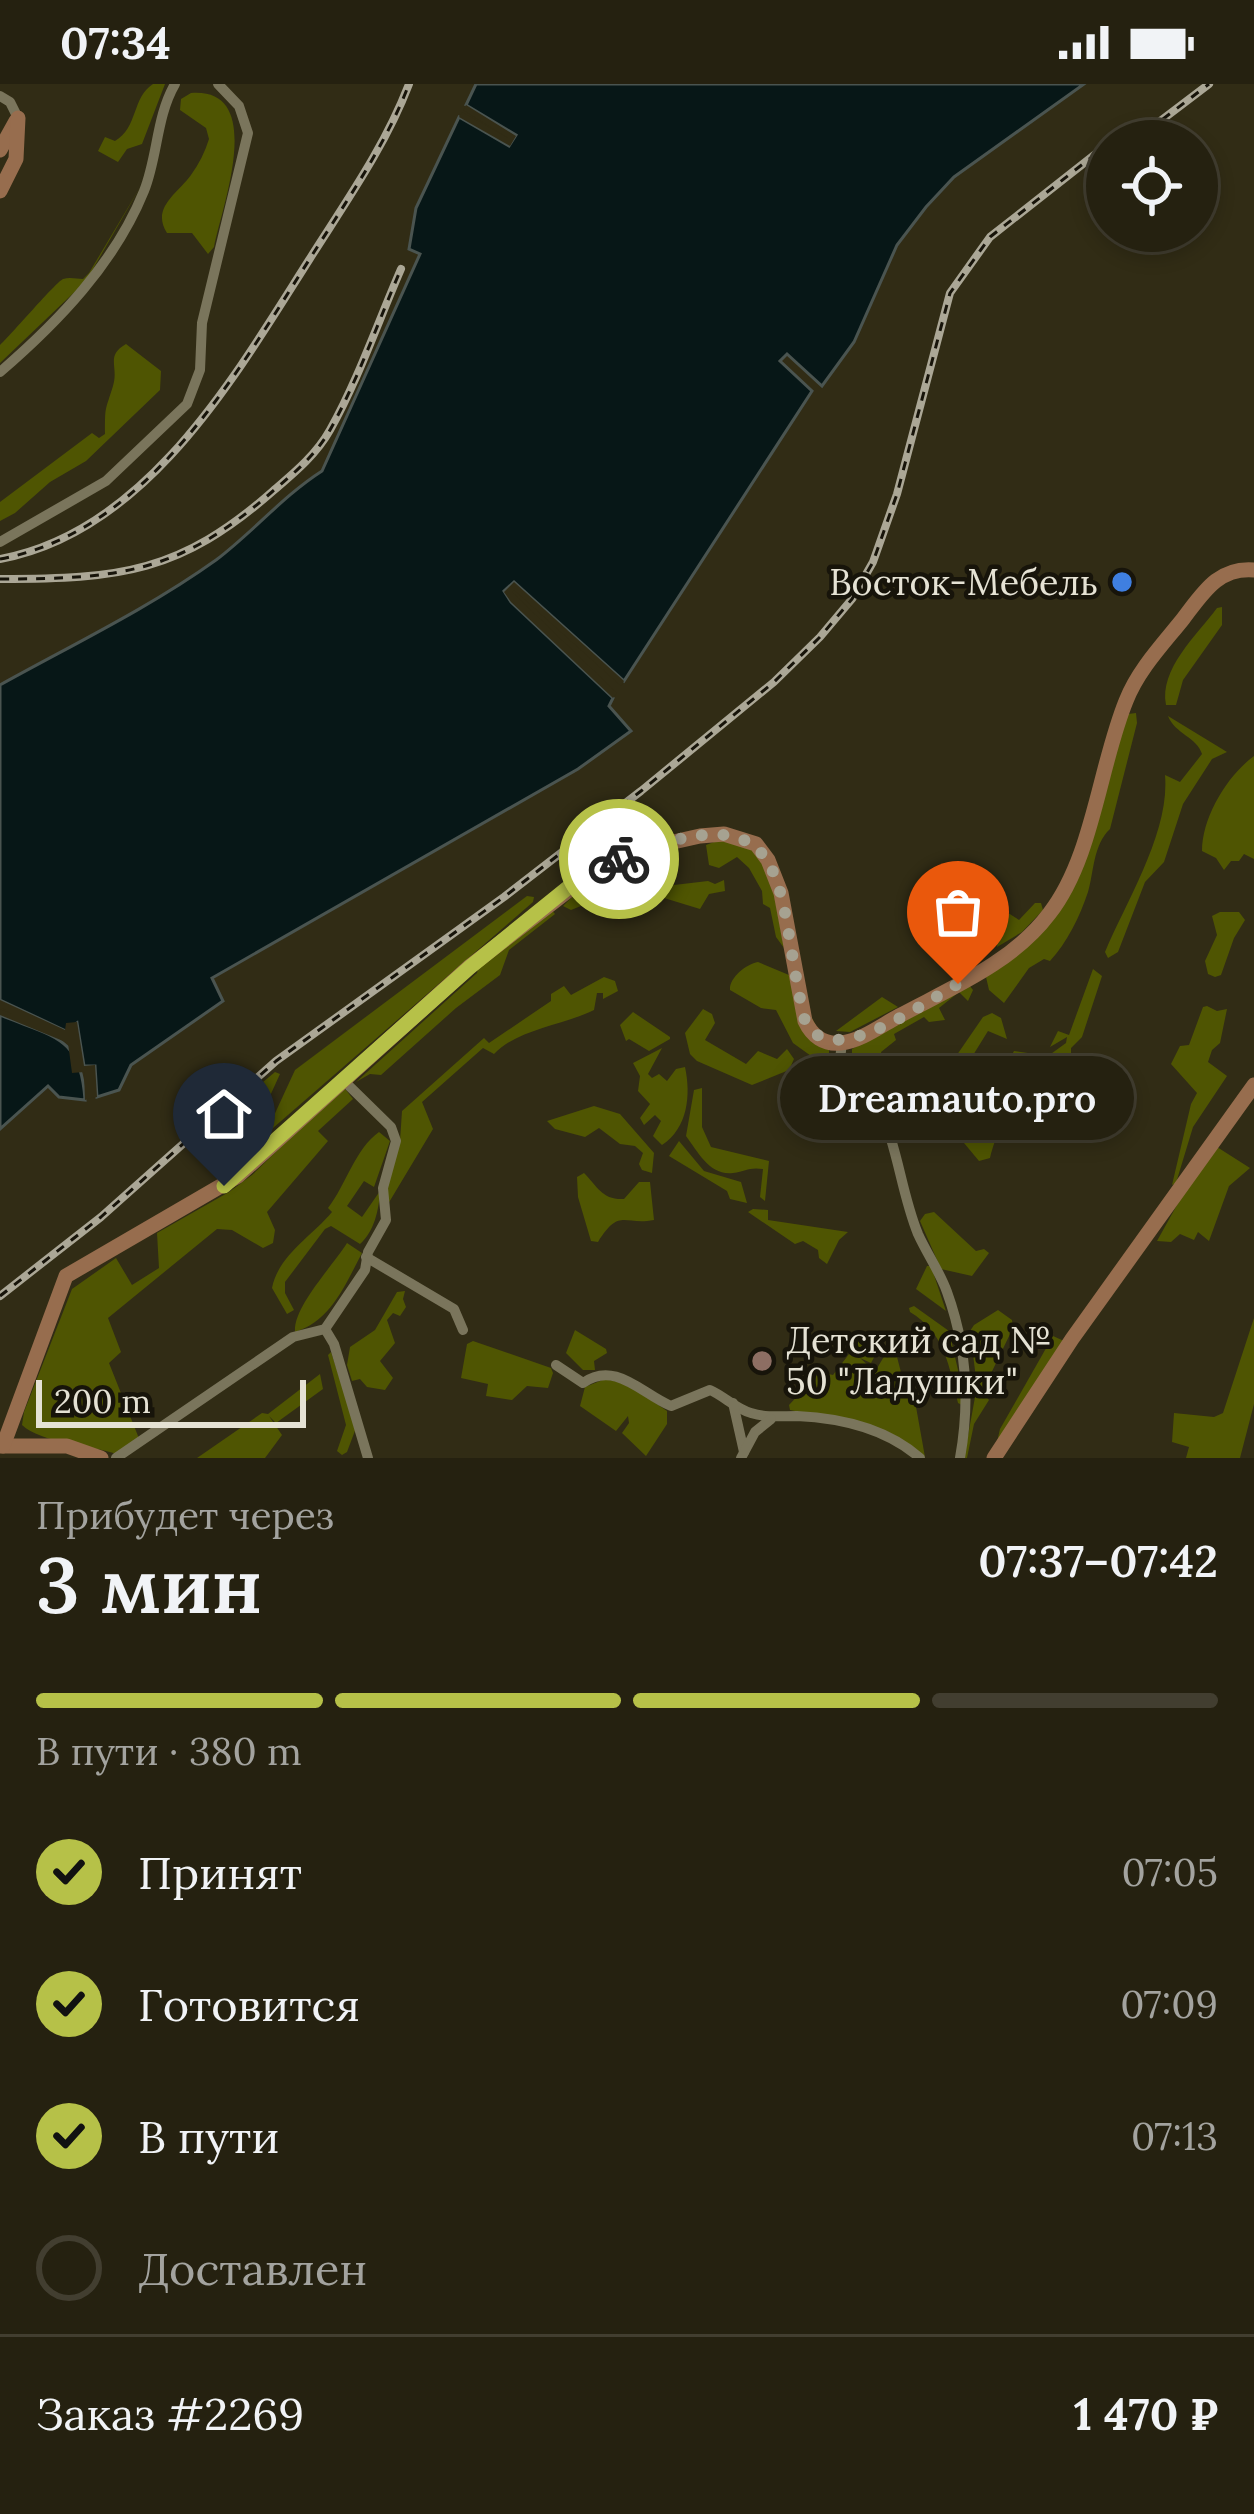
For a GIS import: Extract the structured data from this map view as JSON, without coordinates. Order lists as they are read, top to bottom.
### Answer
{
  "places": ["Восток-Мебель", "Dreamauto.pro", "Детский сад № 50 \"Ладушки\""],
  "scale_bar": "200 m",
  "page": {
    "status": "07:34",
    "bubble": "Dreamauto.pro",
    "scale": "200 m",
    "heading": ["3 мин", "Прибудет через", "07:37–07:42"],
    "panel": ["Заказ #2269", "1 470 ₽"],
    "bar": "В пути · 380 m",
    "list": [
      ["Принят", "07:05"],
      ["Готовится", "07:09"],
      ["В пути", "07:13"],
      "Доставлен"
    ]
  }
}
